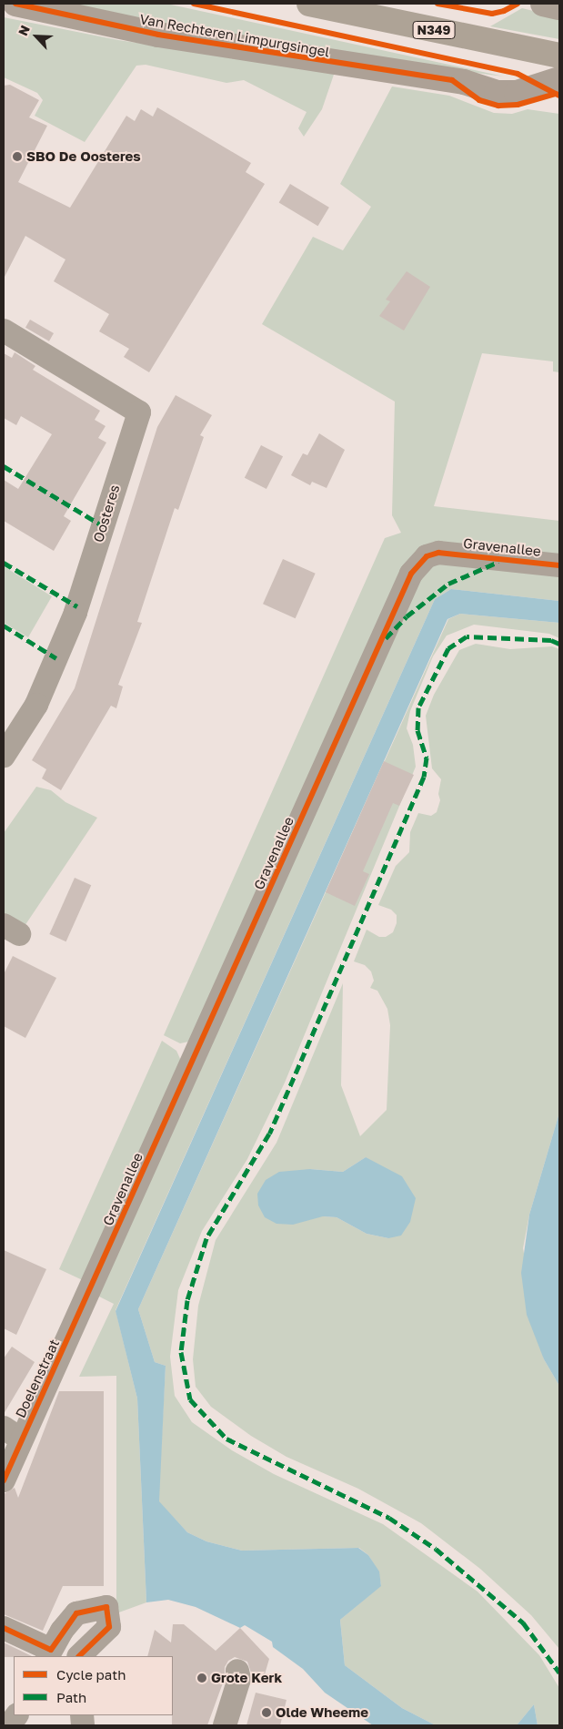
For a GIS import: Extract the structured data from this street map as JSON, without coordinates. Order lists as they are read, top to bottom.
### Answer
{
  "streets": {
    "main road": ["N349", "Van Rechteren Limpurgsingel"],
    "street": ["Oosteres", "Gravenallee", "Doelenstraat"]
  },
  "crossings": [
    ["Gravenallee", "Doelenstraat"]
  ],
  "places": ["SBO De Oosteres", "Grote Kerk", "Olde Wheeme"],
  "legend": ["Cycle path", "Path"],
  "north": "top left"
}
